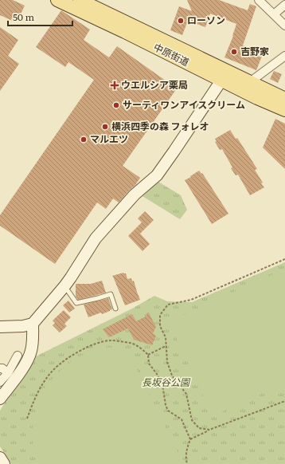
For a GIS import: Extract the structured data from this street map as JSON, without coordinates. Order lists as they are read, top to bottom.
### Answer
{
  "streets": {
    "main road": ["中原街道"]
  },
  "parks": ["長坂谷公園"],
  "places": {
    "other": [
      "ローソン",
      "吉野家",
      "サーティワンアイスクリーム",
      "横浜四季の森 フォレオ",
      "マルエツ"
    ],
    "health": ["ウエルシア薬局"]
  },
  "scale_bar": "50 m"
}
